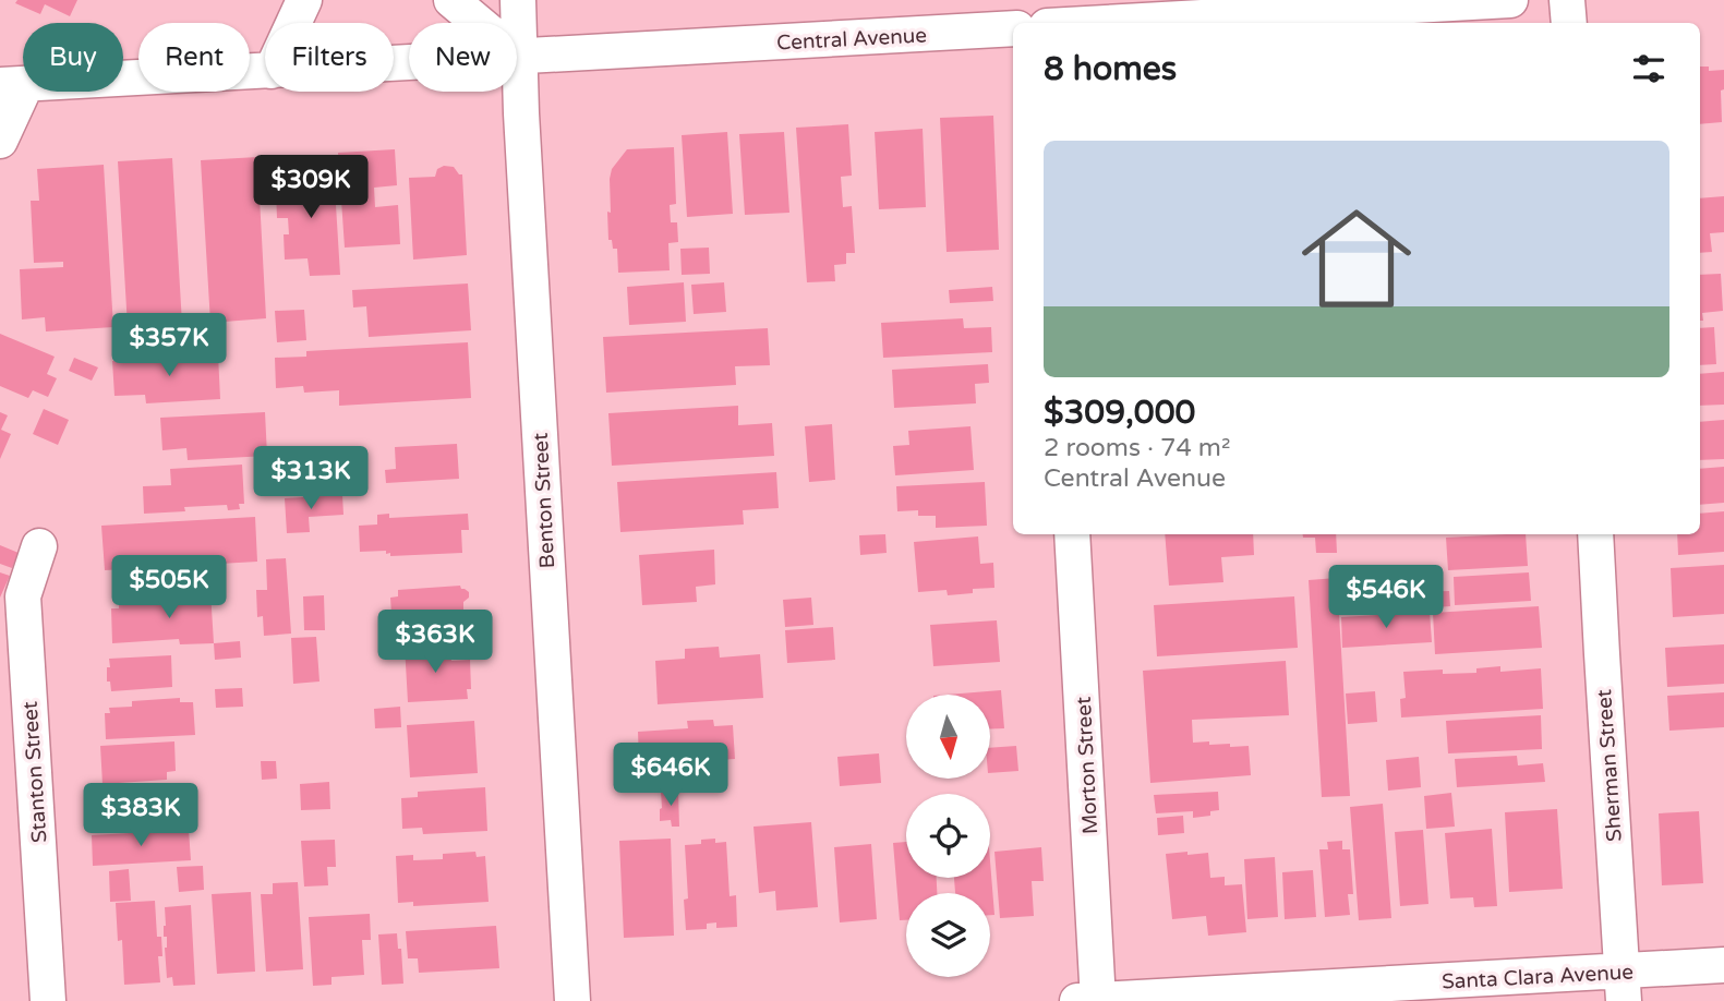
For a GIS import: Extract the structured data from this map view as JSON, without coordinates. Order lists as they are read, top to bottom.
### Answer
{
  "streets": {
    "street": [
      "Central Avenue",
      "Benton Street",
      "Morton Street",
      "Sherman Street",
      "Stanton Street",
      "Santa Clara Avenue"
    ]
  },
  "crossings": [
    ["Central Avenue", "Benton Street"],
    ["Morton Street", "Santa Clara Avenue"],
    ["Sherman Street", "Santa Clara Avenue"]
  ],
  "north": "bottom",
  "page": {
    "chip": [
      "Buy",
      "Rent",
      "Filters",
      "New"
    ],
    "heading": "8 homes",
    "list": [
      {
        "name": "$309,000",
        "note": "2 rooms · 74 m² · Central Avenue"
      }
    ],
    "price": [
      "$309K",
      "$357K",
      "$313K",
      "$505K",
      "$546K",
      "$363K",
      "$646K",
      "$383K"
    ]
  }
}
